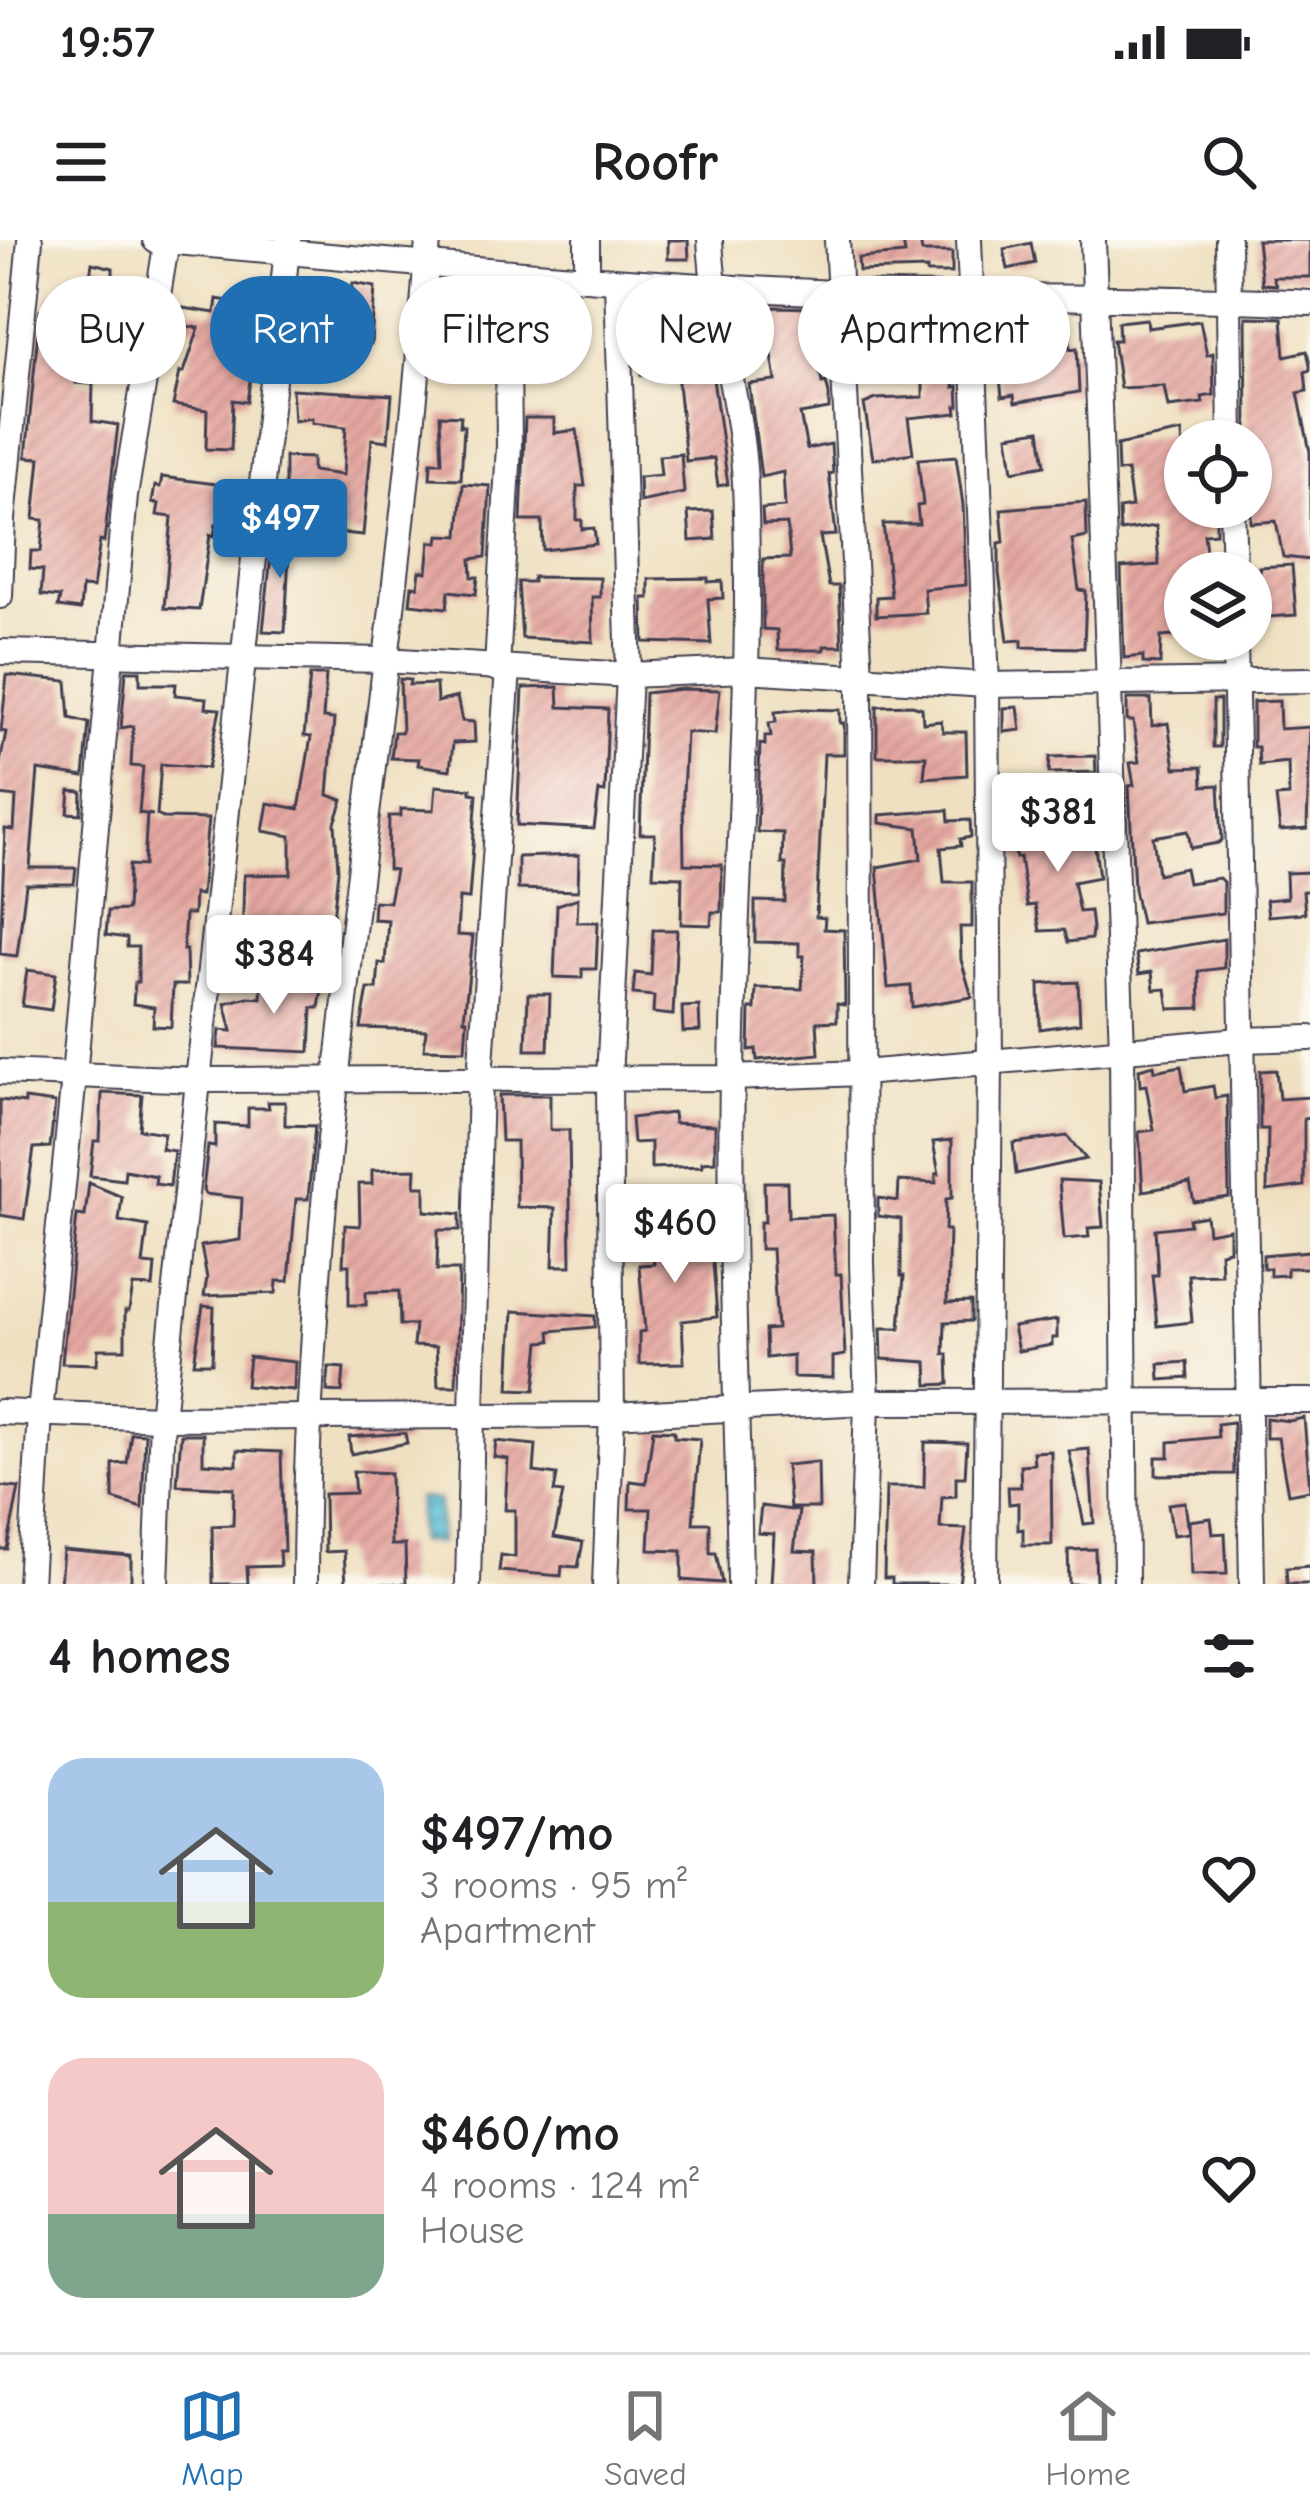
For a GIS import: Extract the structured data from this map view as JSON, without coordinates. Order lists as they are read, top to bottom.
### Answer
{
  "page": {
    "status": "19:57",
    "header": "Roofr",
    "chip": [
      "Buy",
      "Rent",
      "Filters",
      "New",
      "Apartment"
    ],
    "price": [
      "$497",
      "$381",
      "$384",
      "$460"
    ],
    "heading": "4 homes",
    "list": [
      {
        "name": "$497/mo",
        "note": "3 rooms · 95 m² · Apartment"
      },
      {
        "name": "$460/mo",
        "note": "4 rooms · 124 m² · House"
      }
    ],
    "tabs": ["Map", "Saved", "Home"]
  }
}
